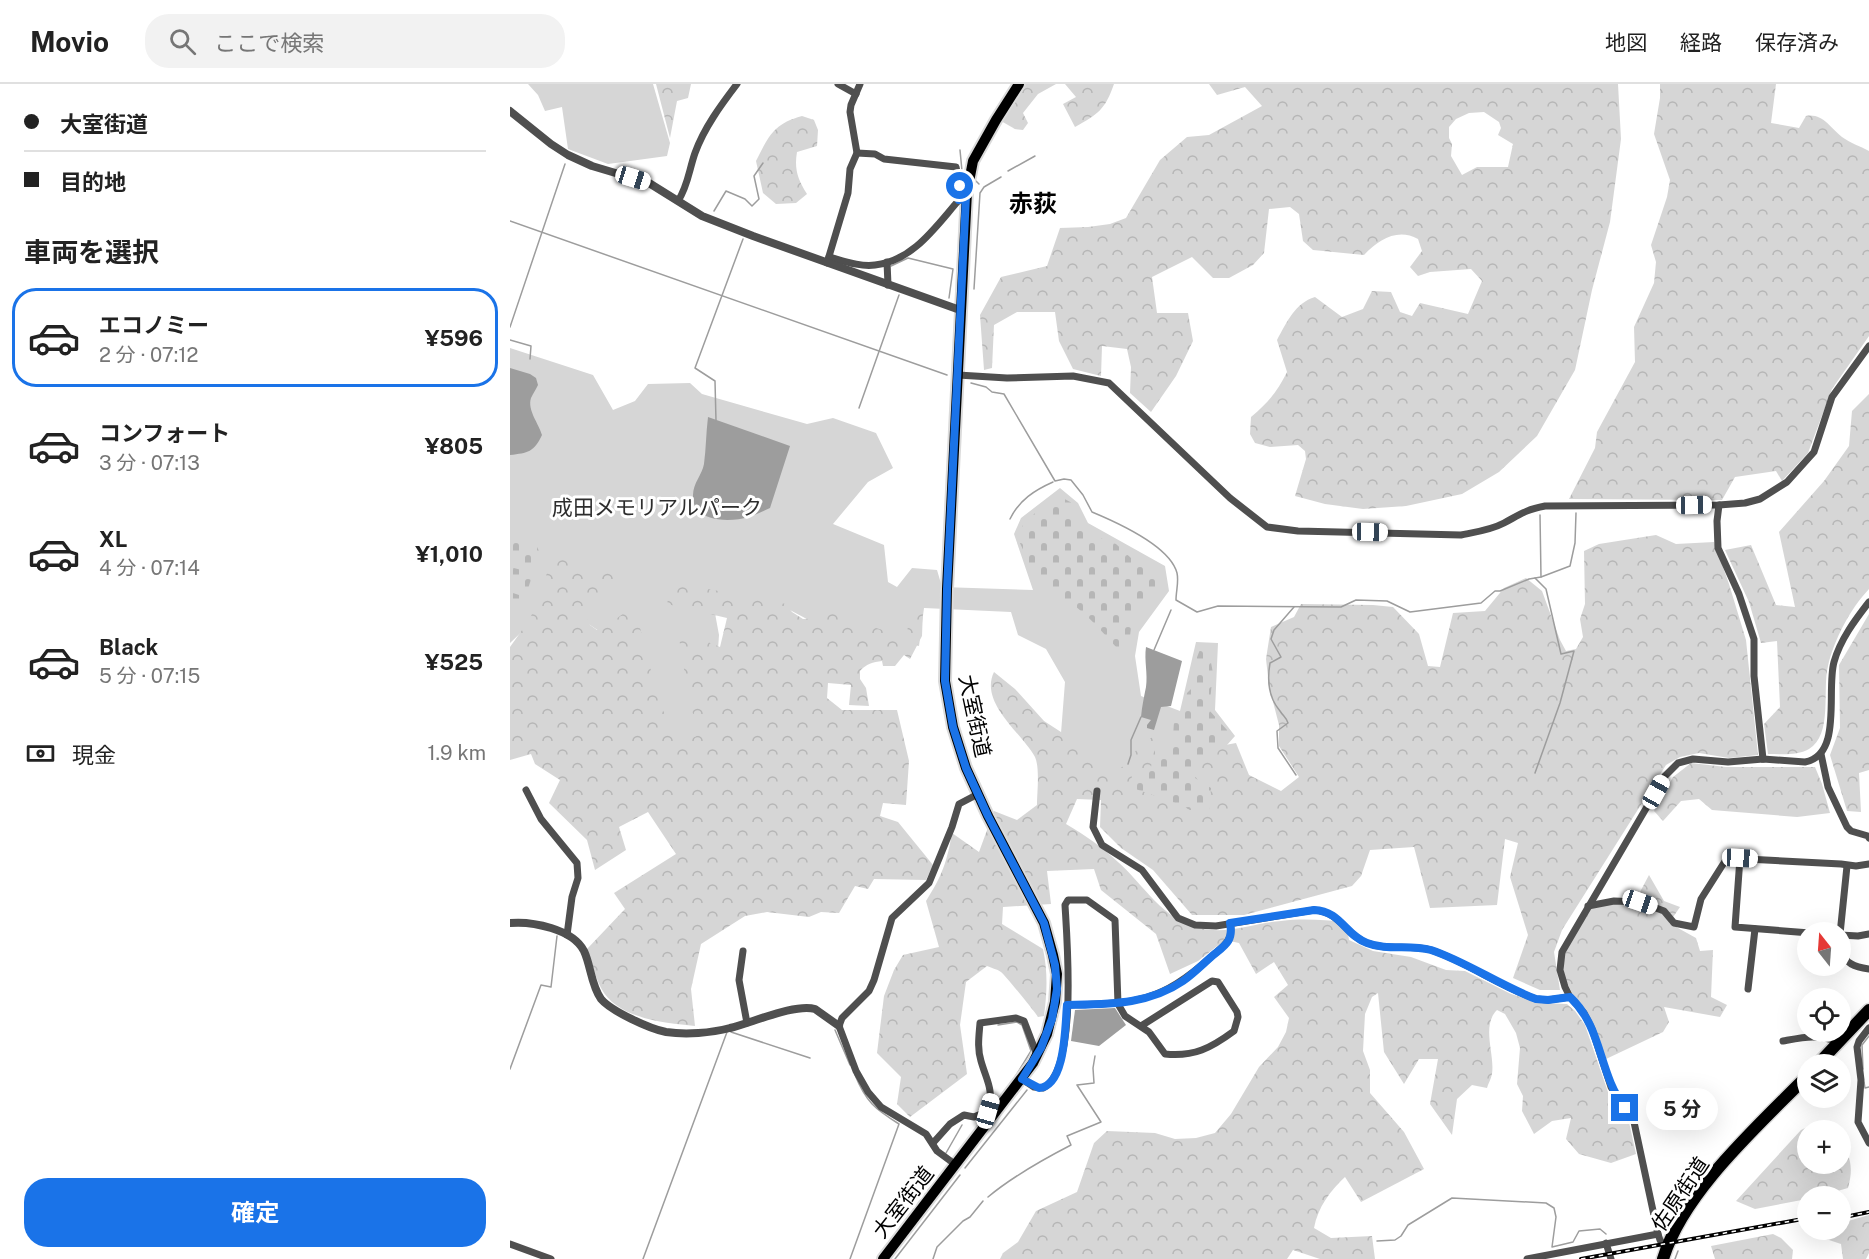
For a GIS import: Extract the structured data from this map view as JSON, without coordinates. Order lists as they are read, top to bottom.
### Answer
{
  "streets": {
    "highway": ["佐原街道"],
    "main road": ["大室街道"]
  },
  "districts": ["赤荻"],
  "parks": ["成田メモリアルパーク"],
  "north": "top",
  "page": {
    "header": "Movio",
    "search": "ここで検索",
    "nav": ["地図", "経路", "保存済み"],
    "banner": ["大室街道", "目的地"],
    "heading": "車両を選択",
    "list": [
      {
        "name": "エコノミー",
        "note": "2 分 · 07:12",
        "value": "¥596"
      },
      {
        "name": "コンフォート",
        "note": "3 分 · 07:13",
        "value": "¥805"
      },
      {
        "name": "XL",
        "note": "4 分 · 07:14",
        "value": "¥1,010"
      },
      {
        "name": "Black",
        "note": "5 分 · 07:15",
        "value": "¥525"
      }
    ],
    "pay": ["現金", "1.9 km"],
    "map_buttons": ["+", "−"],
    "bubble": "5 分",
    "buttons": "確定"
  }
}
